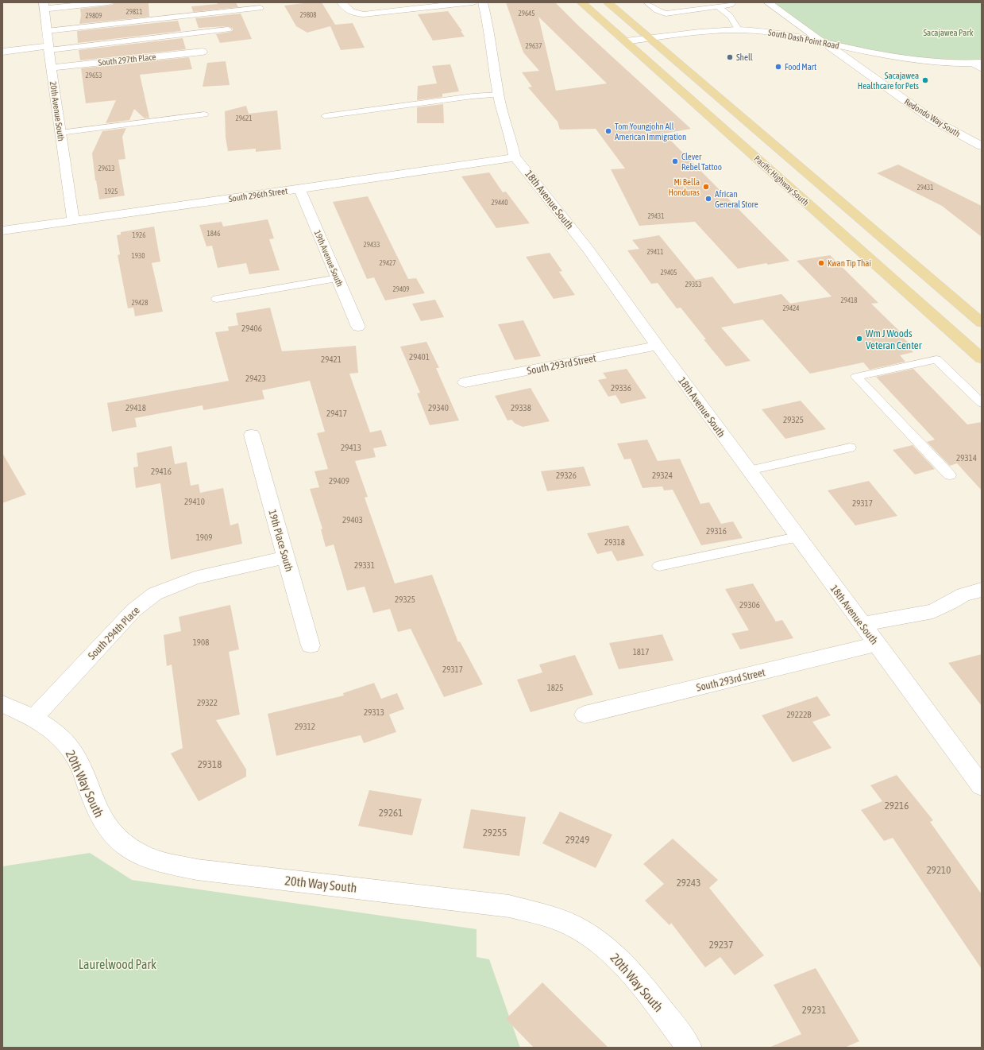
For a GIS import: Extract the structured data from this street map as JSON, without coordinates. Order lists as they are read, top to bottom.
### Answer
{
  "streets": {
    "main road": ["Pacific Highway South"],
    "street": [
      "South Dash Point Road",
      "South 297th Place",
      "20th Avenue South",
      "Redondo Way South",
      "South 296th Street",
      "18th Avenue South",
      "19th Avenue South",
      "South 293rd Street",
      "19th Place South",
      "South 294th Place",
      "20th Way South"
    ]
  },
  "crossings": [
    ["South Dash Point Road", "Redondo Way South"],
    ["South Dash Point Road", "Pacific Highway South"],
    ["South 297th Place", "20th Avenue South"],
    ["20th Avenue South", "South 296th Street"],
    ["South 296th Street", "18th Avenue South"],
    ["South 296th Street", "19th Avenue South"],
    ["18th Avenue South", "South 293rd Street"],
    ["19th Place South", "South 294th Place"],
    ["South 294th Place", "20th Way South"]
  ],
  "parks": ["Sacajawea Park", "Laurelwood Park"],
  "places": [
    "Shell",
    "Food Mart",
    "Sacajawea Healthcare for Pets",
    "Tom Youngjohn All American Immigration",
    "Clever Rebel Tattoo",
    "Mi Bella Honduras",
    "African General Store",
    "Kwan Tip Thai",
    "Wm J Woods Veteran Center"
  ],
  "house_numbers": [
    "29811",
    "29645",
    "29808",
    "29809",
    "29637",
    "29653",
    "29621",
    "29613",
    "29431",
    "1925",
    "29440",
    "29431",
    "1846",
    "1926",
    "29433",
    "29411",
    "1930",
    "29427",
    "29405",
    "29353",
    "29409",
    "29418",
    "29428",
    "29424",
    "29406",
    "29401",
    "29421",
    "29423",
    "29336",
    "29418",
    "29340",
    "29338",
    "29417",
    "29325",
    "29413",
    "29314",
    "29416",
    "29326",
    "29324",
    "29409",
    "29410",
    "29317",
    "29403",
    "29316",
    "1909",
    "29318",
    "29331",
    "29325",
    "29306",
    "1908",
    "1817",
    "29317",
    "1825",
    "29322",
    "29313",
    "29222B",
    "29312",
    "29318",
    "29216",
    "29261",
    "29255",
    "29249",
    "29210",
    "29243",
    "29237",
    "29231"
  ]
}
